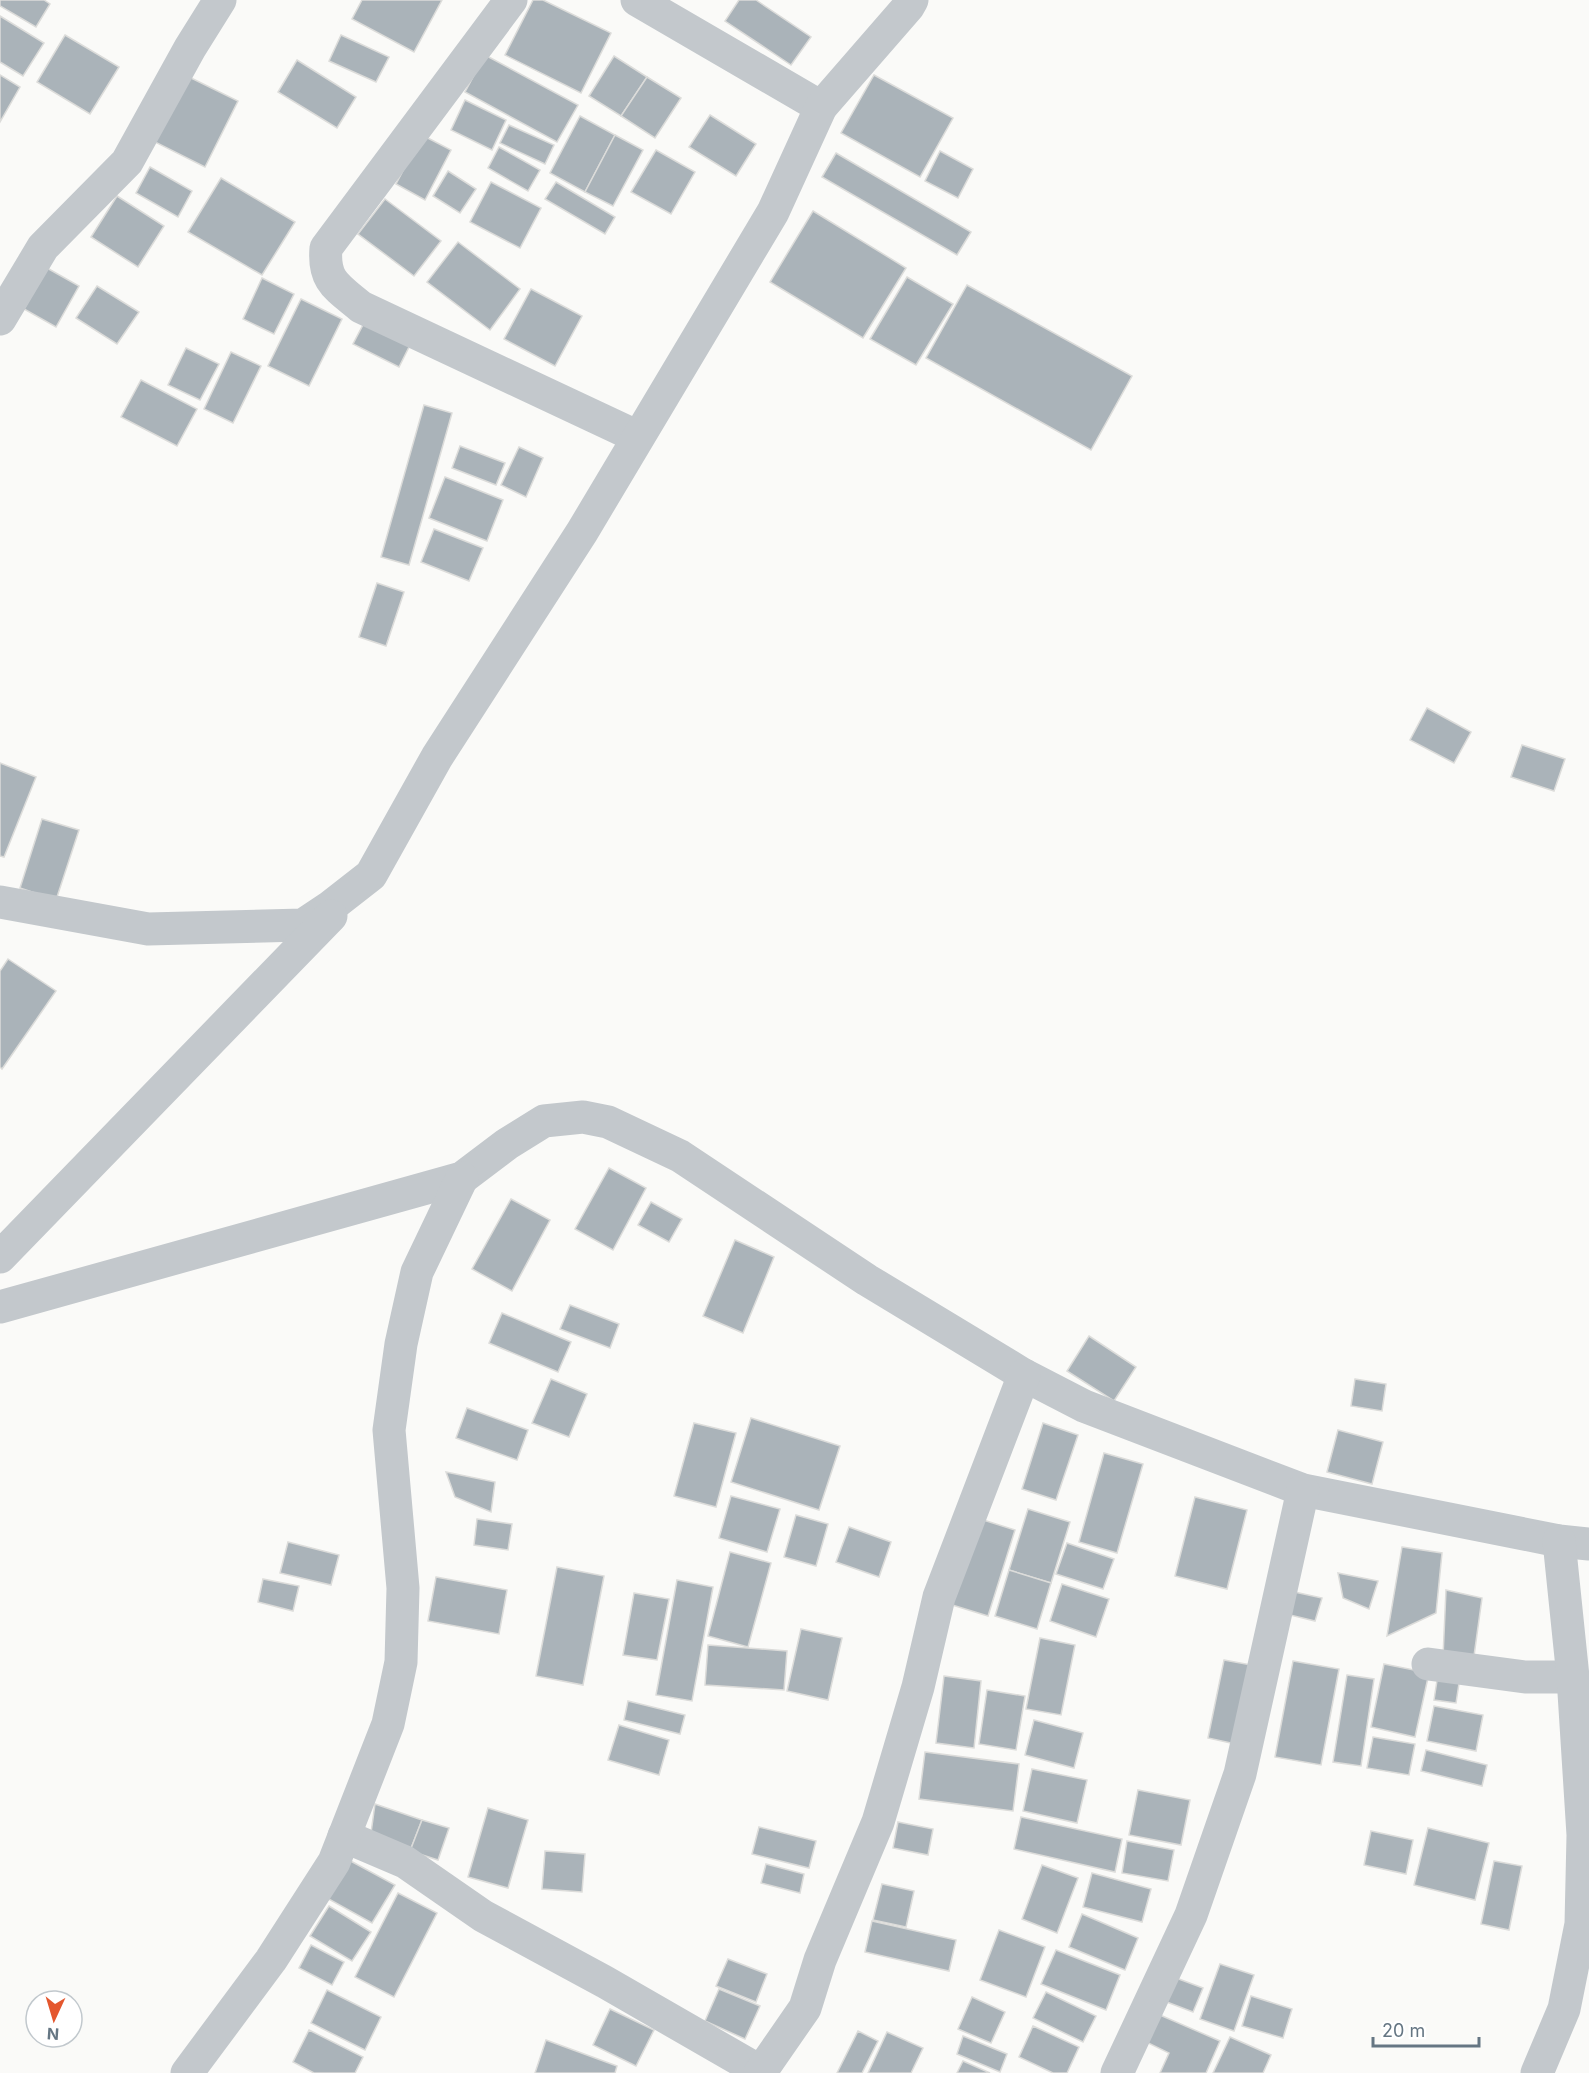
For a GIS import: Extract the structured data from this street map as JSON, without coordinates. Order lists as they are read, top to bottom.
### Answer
{
  "scale_bar": "20 m",
  "north": "bottom"
}
